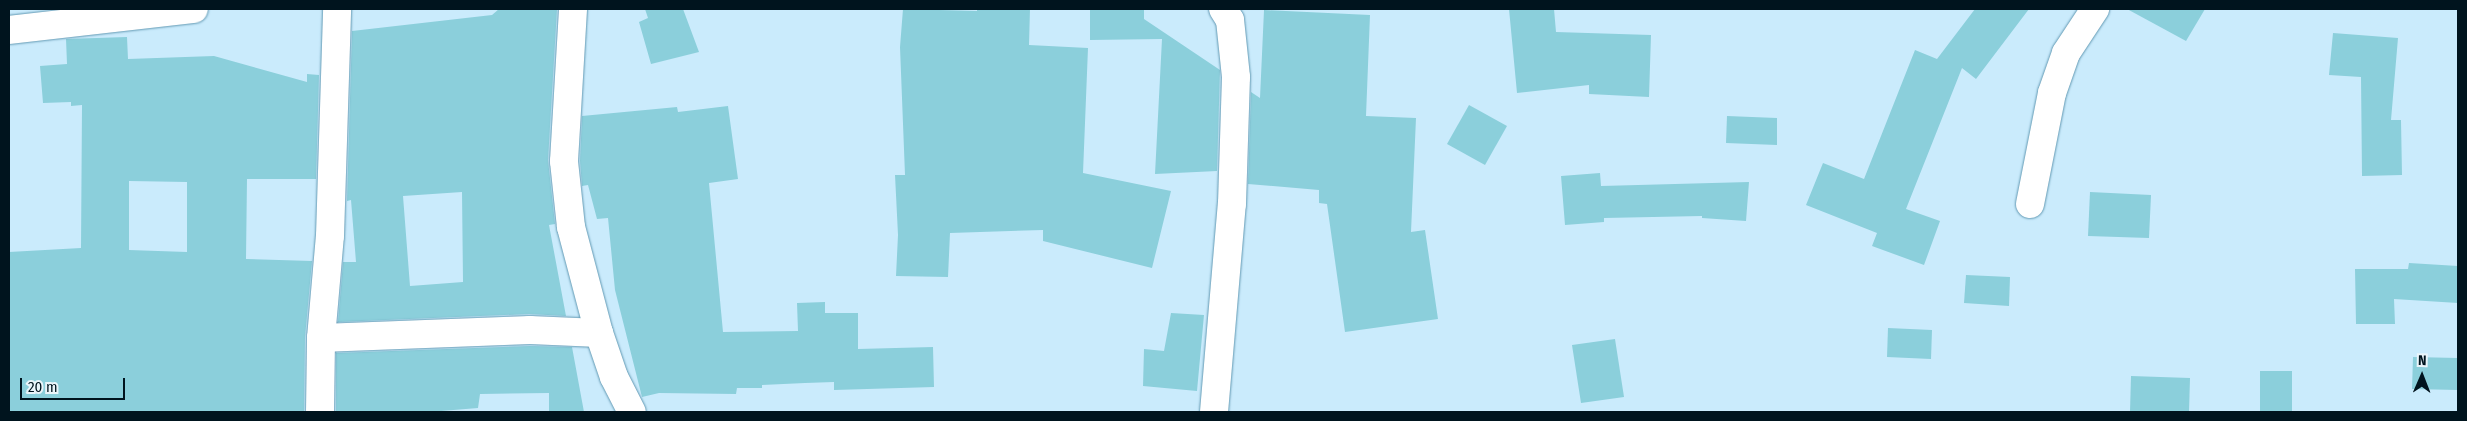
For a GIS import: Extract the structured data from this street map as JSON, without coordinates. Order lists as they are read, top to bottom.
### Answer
{
  "scale_bar": "20 m",
  "north": "top"
}
